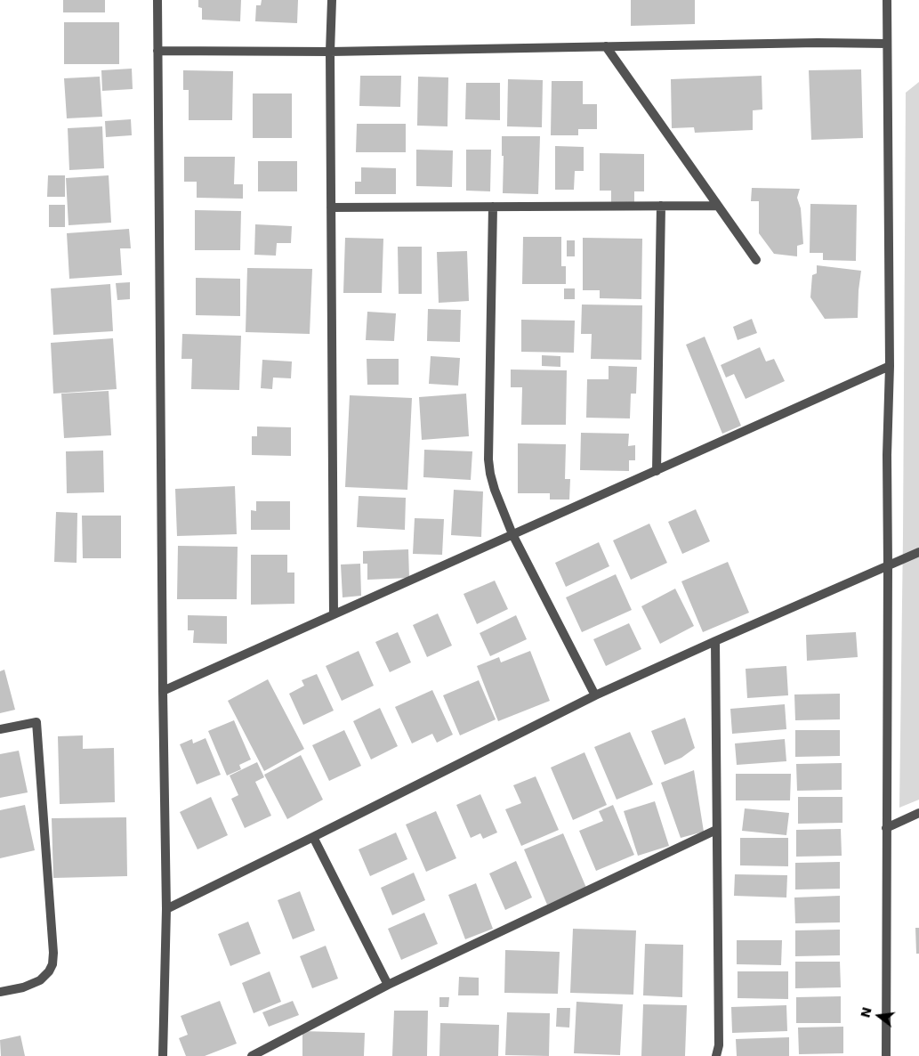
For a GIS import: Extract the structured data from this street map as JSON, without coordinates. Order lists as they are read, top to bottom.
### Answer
{
  "north": "left"
}
